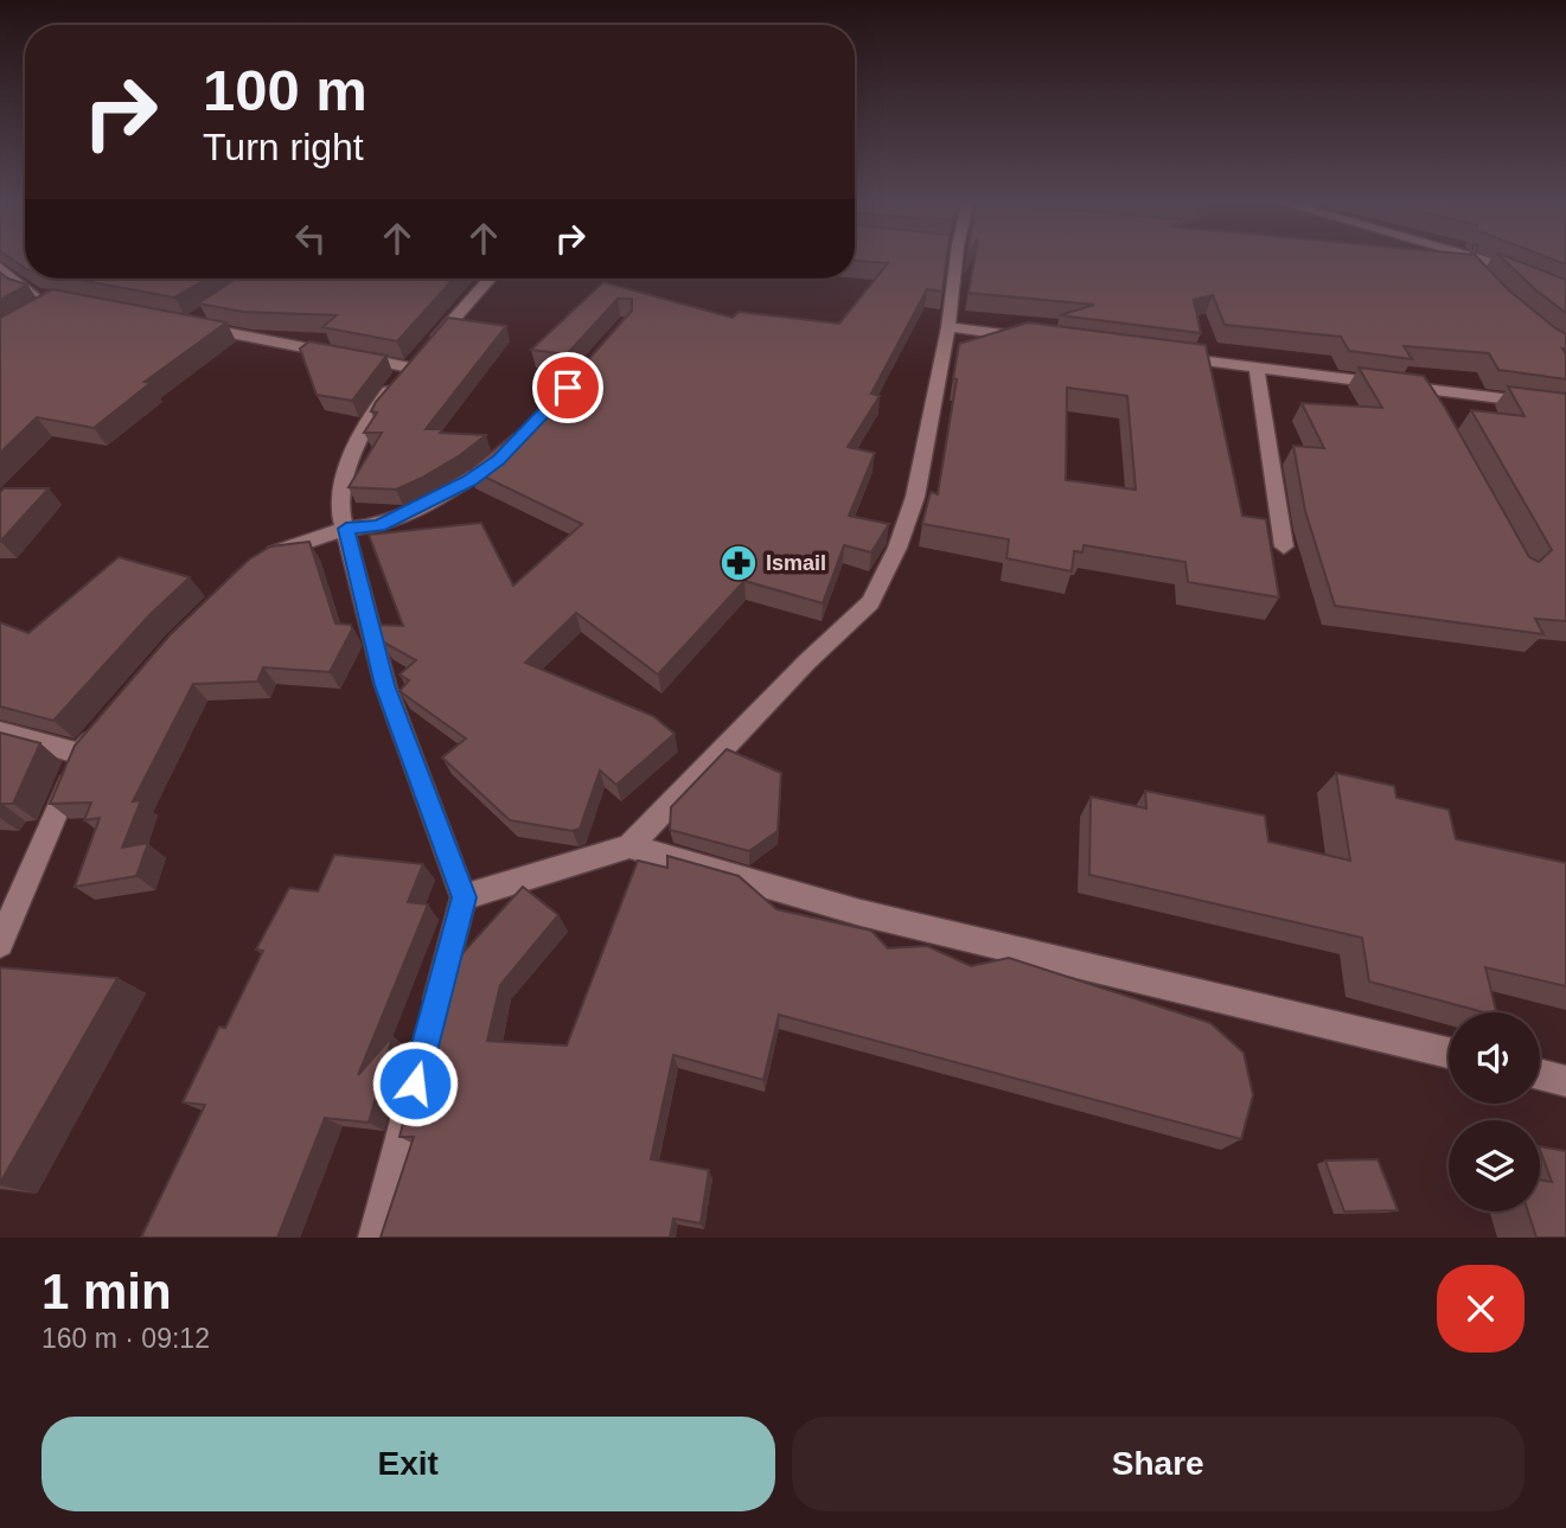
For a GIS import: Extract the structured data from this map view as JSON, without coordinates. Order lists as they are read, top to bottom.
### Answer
{
  "places": {
    "pharmacy": ["Ismail"]
  },
  "page": {
    "turn": ["100 m", "Turn right"],
    "heading": ["1 min", "160 m · 09:12"],
    "buttons": ["Exit", "Share"]
  }
}
